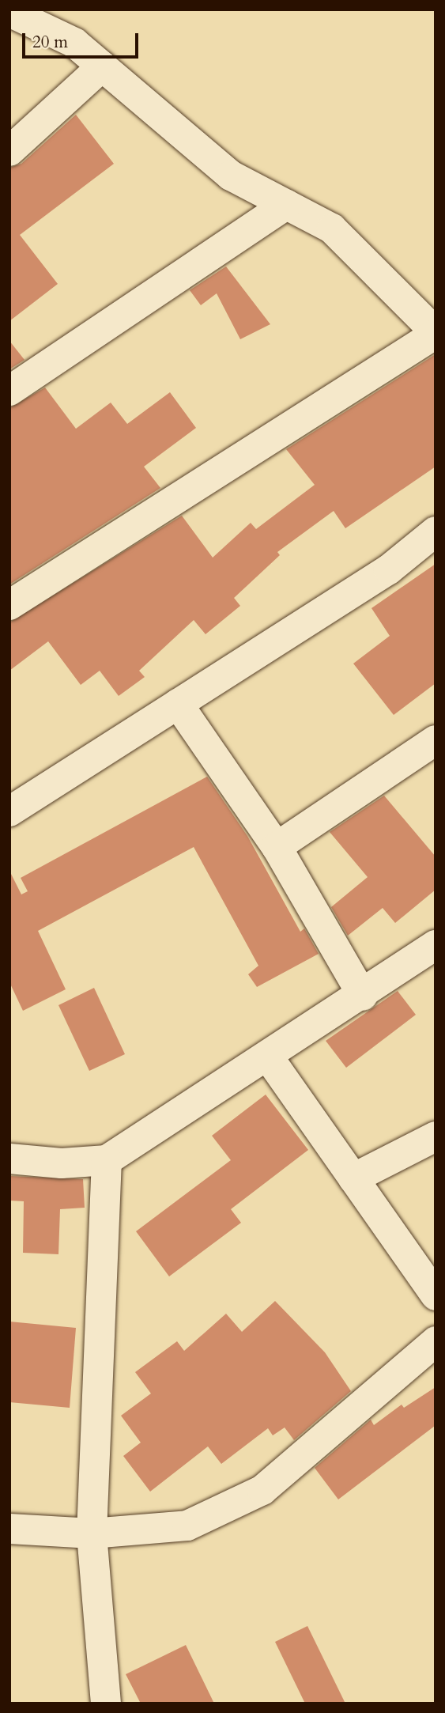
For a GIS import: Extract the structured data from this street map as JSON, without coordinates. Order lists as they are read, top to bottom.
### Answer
{
  "scale_bar": "20 m"
}
